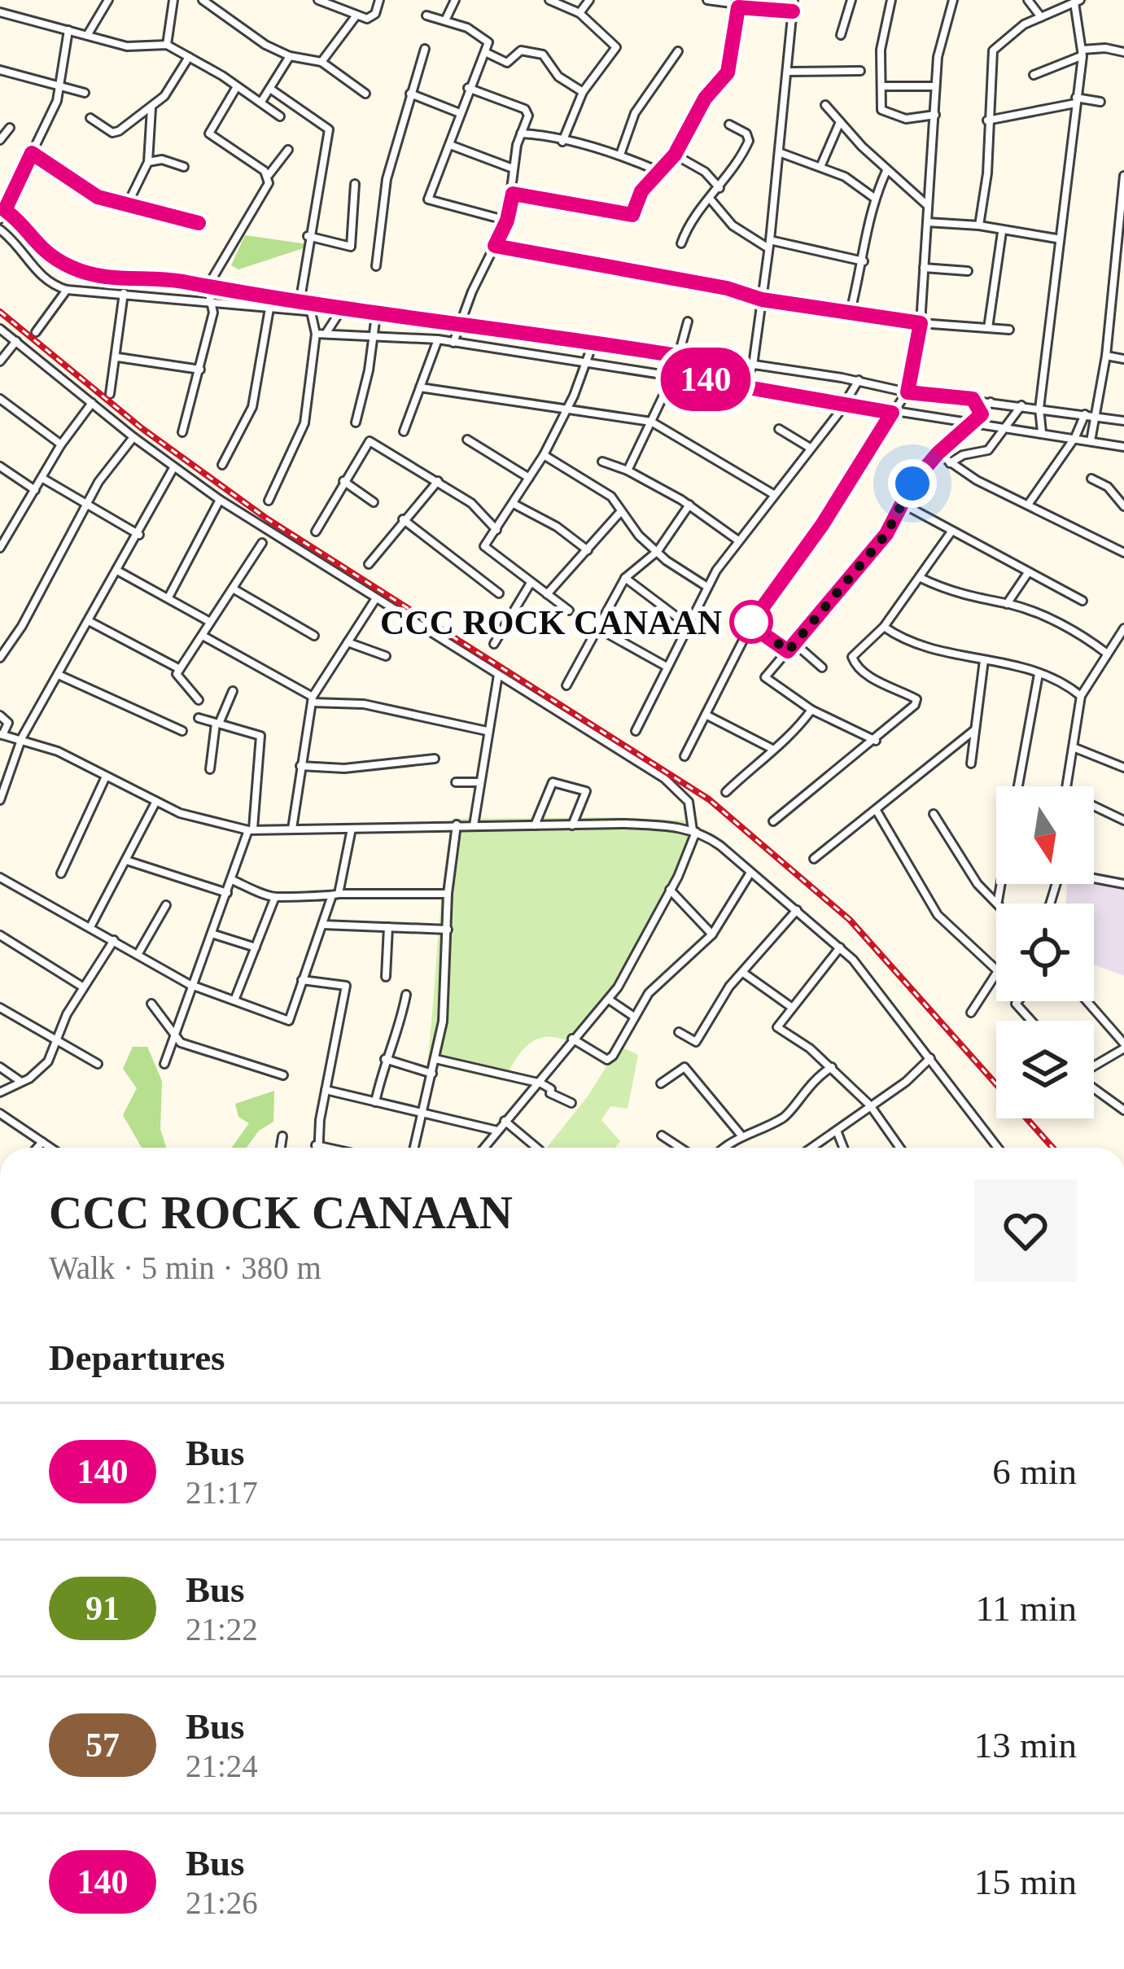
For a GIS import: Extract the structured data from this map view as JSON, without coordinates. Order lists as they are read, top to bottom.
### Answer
{
  "places": ["CCC ROCK CANAAN"],
  "lines": ["bus line 140"],
  "north": "bottom",
  "page": {
    "on_map": "140",
    "heading": [
      ["CCC ROCK CANAAN", "Walk · 5 min · 380 m"],
      "Departures"
    ],
    "list": [
      {
        "mark": "140",
        "name": "Bus",
        "note": "21:17",
        "value": "6 min"
      },
      {
        "mark": "91",
        "name": "Bus",
        "note": "21:22",
        "value": "11 min"
      },
      {
        "mark": "57",
        "name": "Bus",
        "note": "21:24",
        "value": "13 min"
      },
      {
        "mark": "140",
        "name": "Bus",
        "note": "21:26",
        "value": "15 min"
      }
    ]
  }
}
